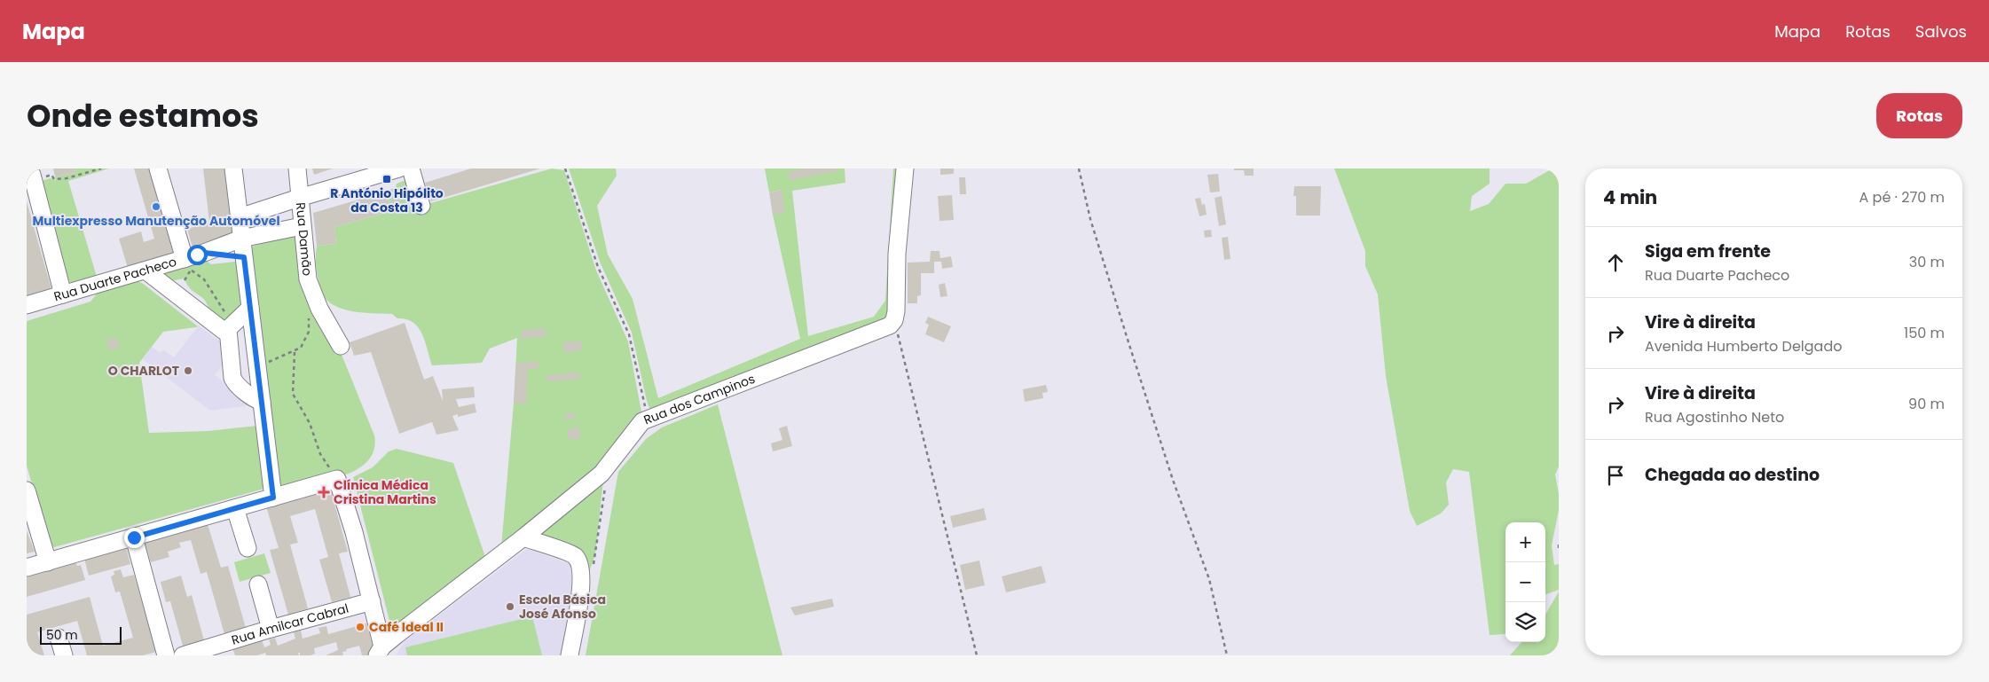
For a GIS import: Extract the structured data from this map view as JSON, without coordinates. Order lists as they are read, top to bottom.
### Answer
{
  "streets": {
    "street": [
      "Rua Damão",
      "Rua Duarte Pacheco",
      "Rua dos Campinos",
      "Rua Amilcar Cabral"
    ]
  },
  "crossings": [
    ["Rua Damão", "Rua Duarte Pacheco"]
  ],
  "places": {
    "transit": ["R António Hipólito da Costa 13"],
    "other": [
      "Multiexpresso Manutenção Automóvel",
      "O CHARLOT",
      "Escola Básica José Afonso",
      "Café Ideal II"
    ],
    "health": ["Clínica Médica Cristina Martins"]
  },
  "scale_bar": "50 m",
  "page": {
    "header": "Mapa",
    "nav": ["Mapa", "Rotas", "Salvos"],
    "title": "Onde estamos",
    "buttons": "Rotas",
    "heading": ["4 min", "A pé · 270 m"],
    "list": [
      ["Siga em frente", "Rua Duarte Pacheco", "30 m"],
      ["Vire à direita", "Avenida Humberto Delgado", "150 m"],
      ["Vire à direita", "Rua Agostinho Neto", "90 m"],
      "Chegada ao destino"
    ],
    "map_buttons": ["+", "−"],
    "scale": "50 m"
  }
}
